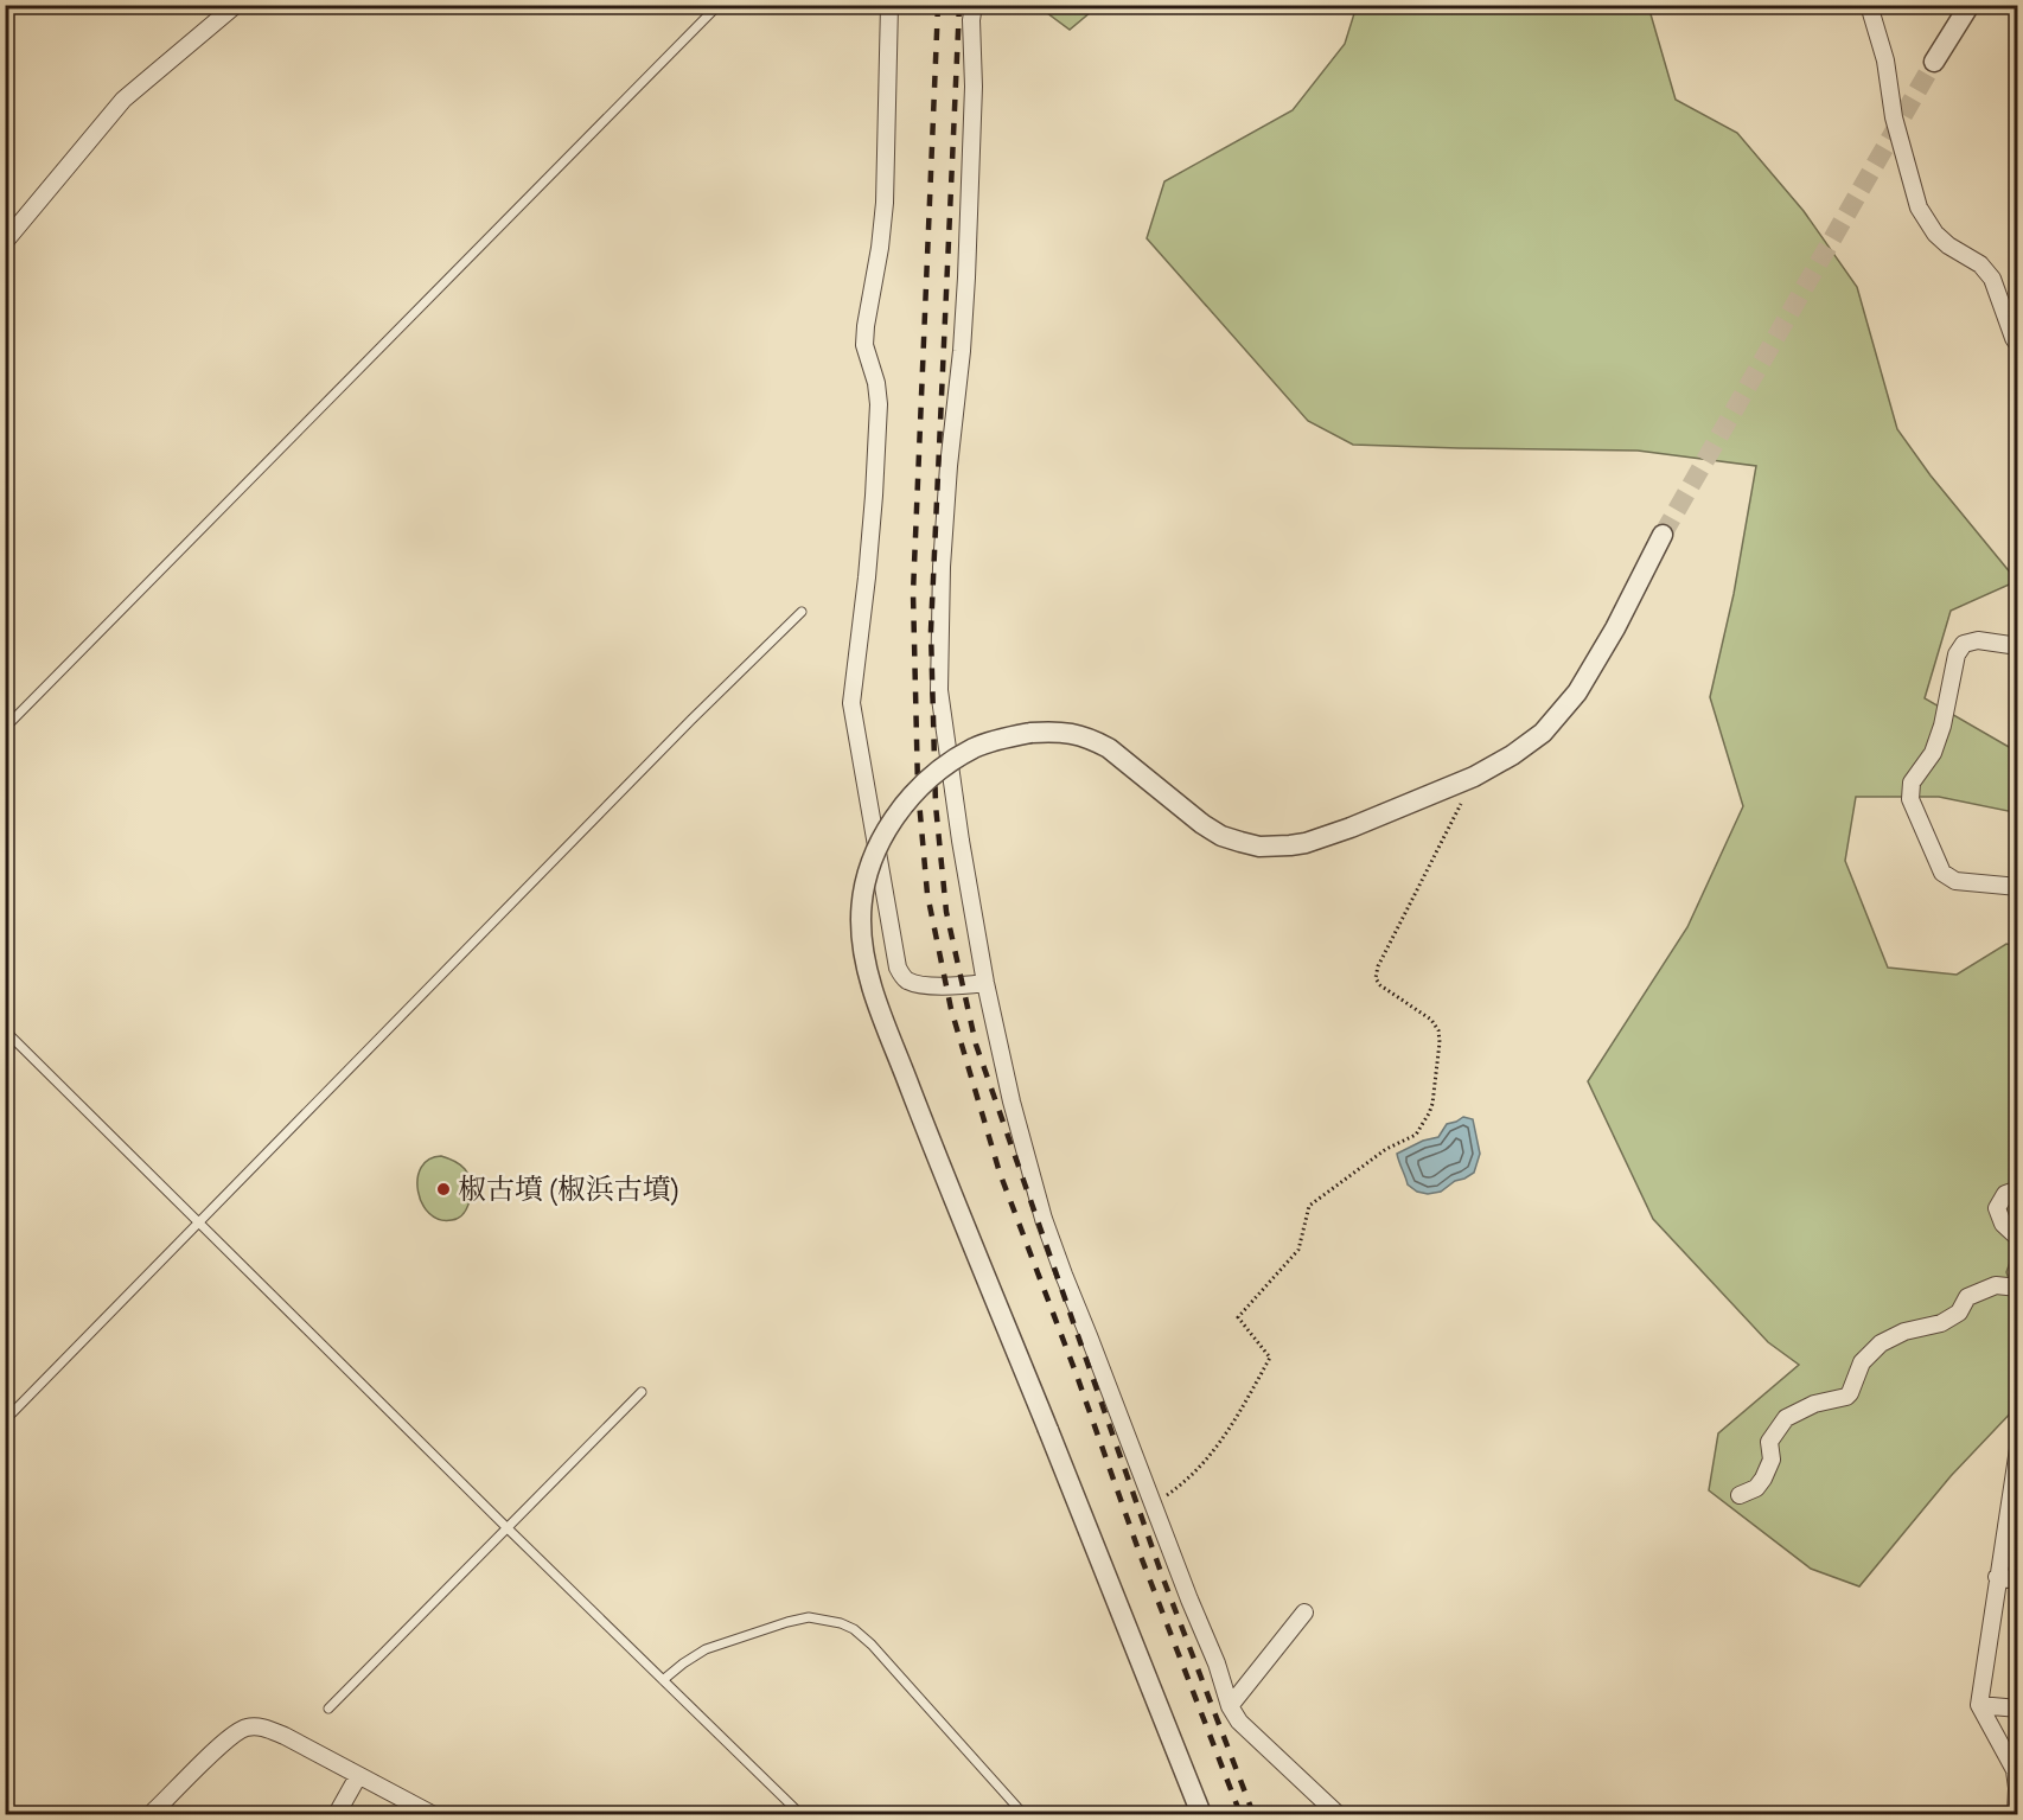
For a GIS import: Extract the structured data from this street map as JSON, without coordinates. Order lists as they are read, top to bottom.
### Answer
{
  "places": ["椒古墳 (椒浜古墳)"]
}
